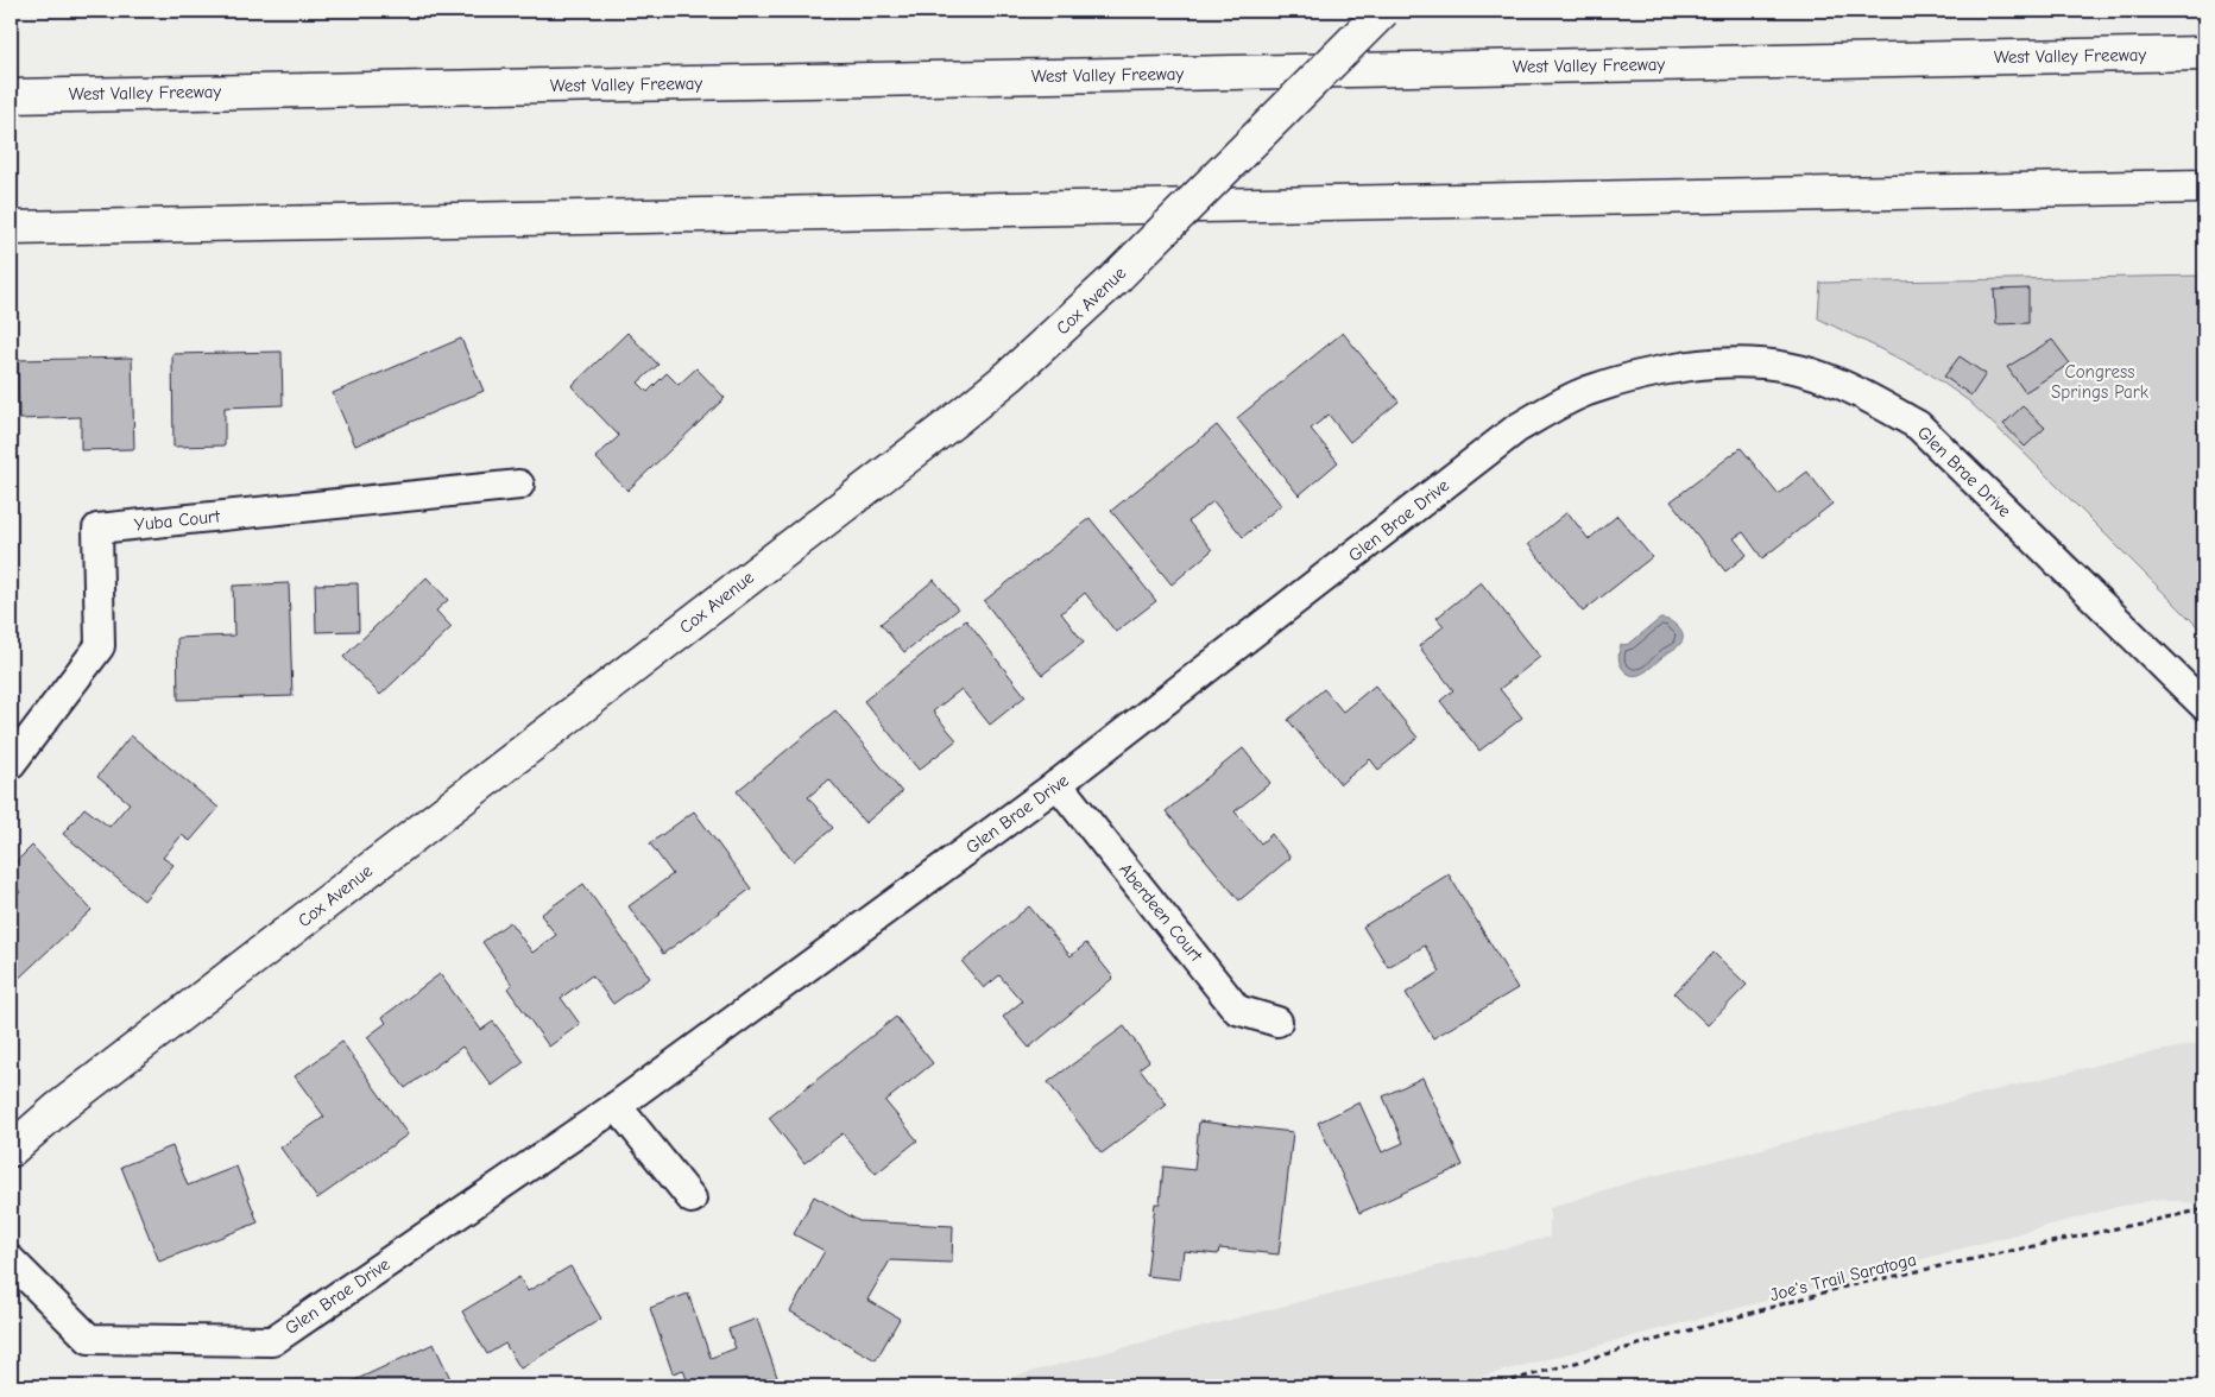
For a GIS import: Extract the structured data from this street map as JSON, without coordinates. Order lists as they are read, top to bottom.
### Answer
{
  "streets": {
    "main road": ["West Valley Freeway", "Cox Avenue"],
    "street": ["Glen Brae Drive", "Yuba Court", "Aberdeen Court"],
    "path": ["Joe's Trail Saratoga"]
  },
  "crossings": [
    ["Glen Brae Drive", "Aberdeen Court"]
  ],
  "parks": ["Congress Springs Park"]
}
